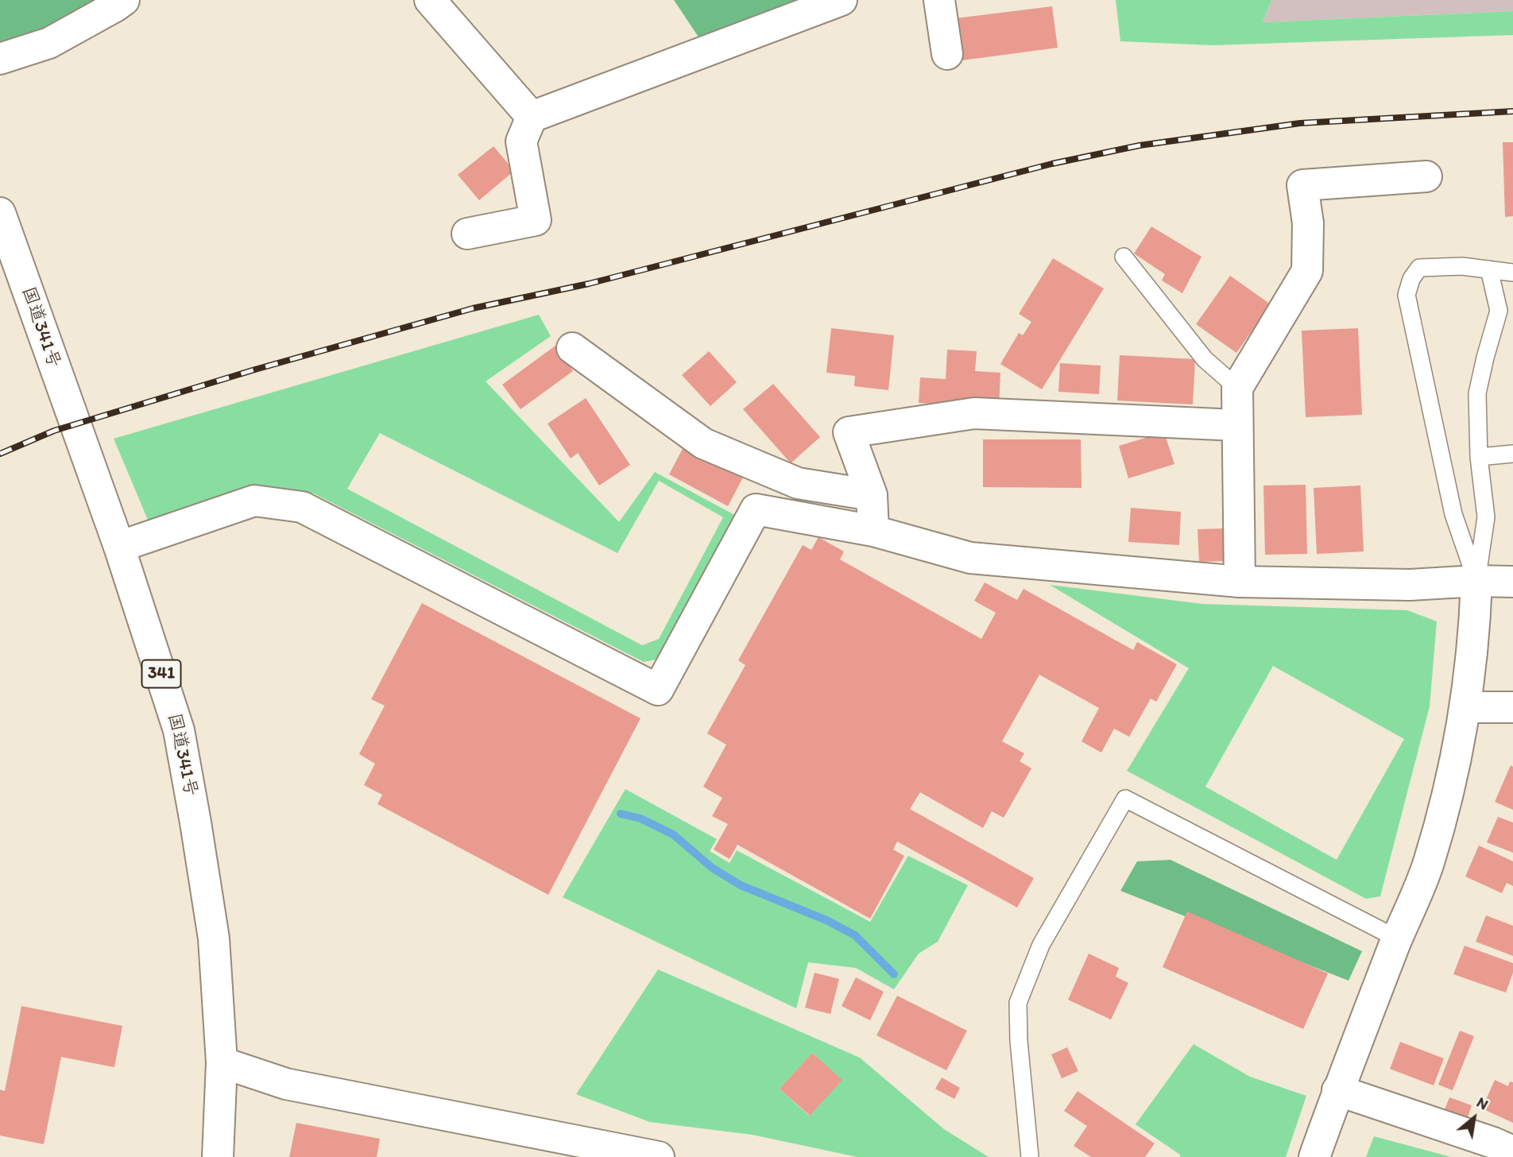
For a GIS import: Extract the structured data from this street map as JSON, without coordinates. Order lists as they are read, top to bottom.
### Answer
{
  "streets": {
    "main road": ["国道341号", "341"]
  },
  "north": "top right"
}
